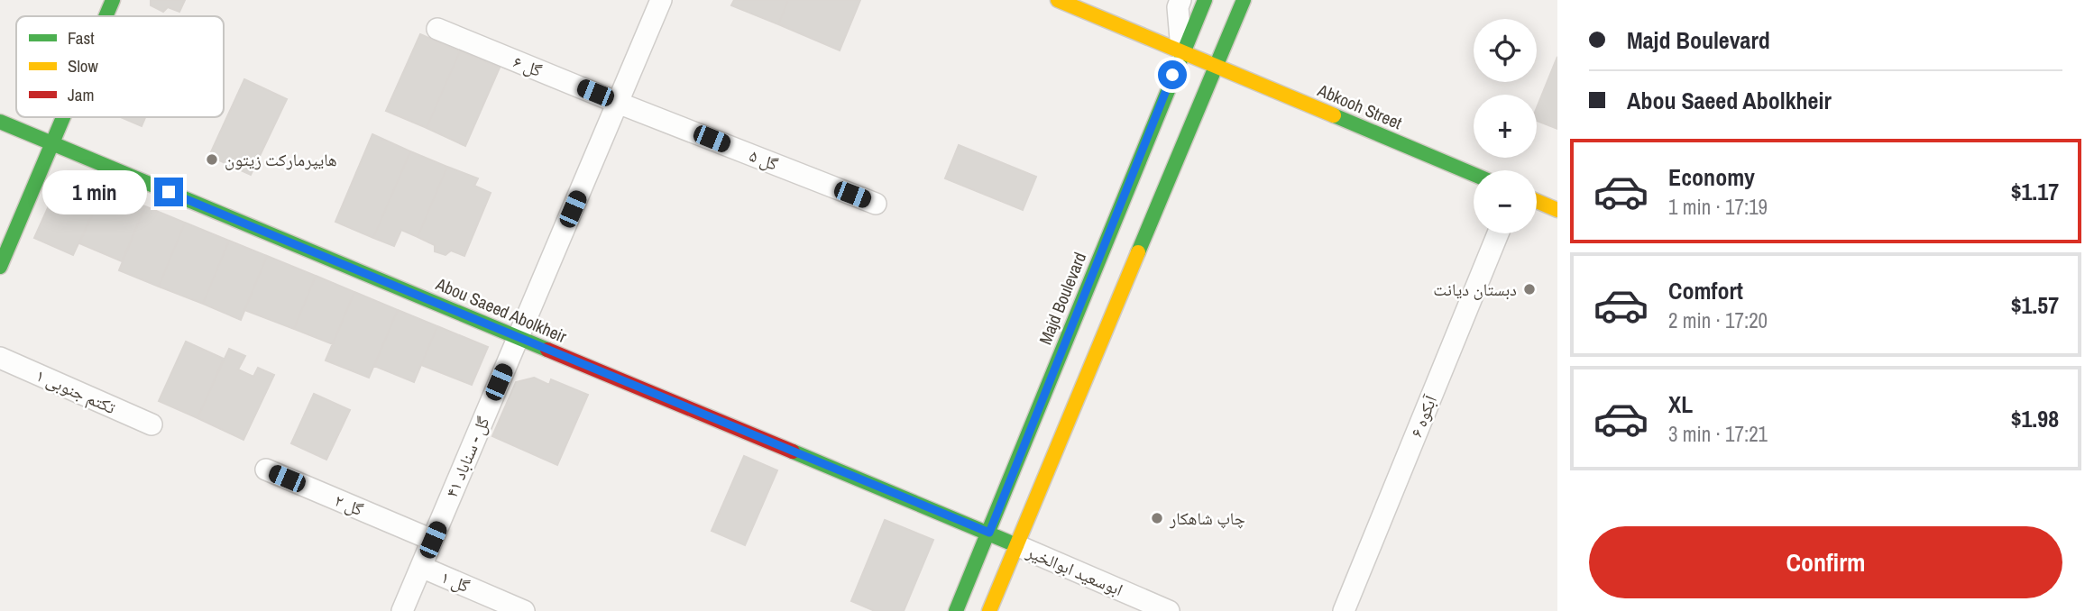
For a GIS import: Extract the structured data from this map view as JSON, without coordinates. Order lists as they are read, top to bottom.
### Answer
{
  "streets": {
    "main road": ["Abkooh Street", "Majd Boulevard", "Abou Saeed Abolkheir"],
    "street": [
      "گل ۶",
      "گل ۵",
      "تکتم جنوبی ۱",
      "آبکوه ۶",
      "گل - سناباد ۴۱",
      "گل ۲",
      "ابوسعید ابوالخیر",
      "گل ۱"
    ]
  },
  "crossings": [
    ["گل ۶", "گل ۵"],
    ["گل ۶", "گل - سناباد ۴۱"],
    ["گل ۵", "گل - سناباد ۴۱"],
    ["Majd Boulevard", "Abou Saeed Abolkheir"],
    ["Abou Saeed Abolkheir", "گل - سناباد ۴۱"],
    ["Abou Saeed Abolkheir", "ابوسعید ابوالخیر"],
    ["گل - سناباد ۴۱", "گل ۲"],
    ["گل - سناباد ۴۱", "گل ۱"]
  ],
  "places": ["هایپرمارکت زیتون", "دبستان دیانت", "چاپ شاهکار"],
  "legend": ["Fast", "Slow", "Jam"],
  "page": {
    "banner": ["Majd Boulevard", "Abou Saeed Abolkheir"],
    "map_buttons": ["+", "−"],
    "list": [
      {
        "name": "Economy",
        "note": "1 min · 17:19",
        "value": "$1.17"
      },
      {
        "name": "Comfort",
        "note": "2 min · 17:20",
        "value": "$1.57"
      },
      {
        "name": "XL",
        "note": "3 min · 17:21",
        "value": "$1.98"
      }
    ],
    "bubble": "1 min",
    "buttons": "Confirm"
  }
}
